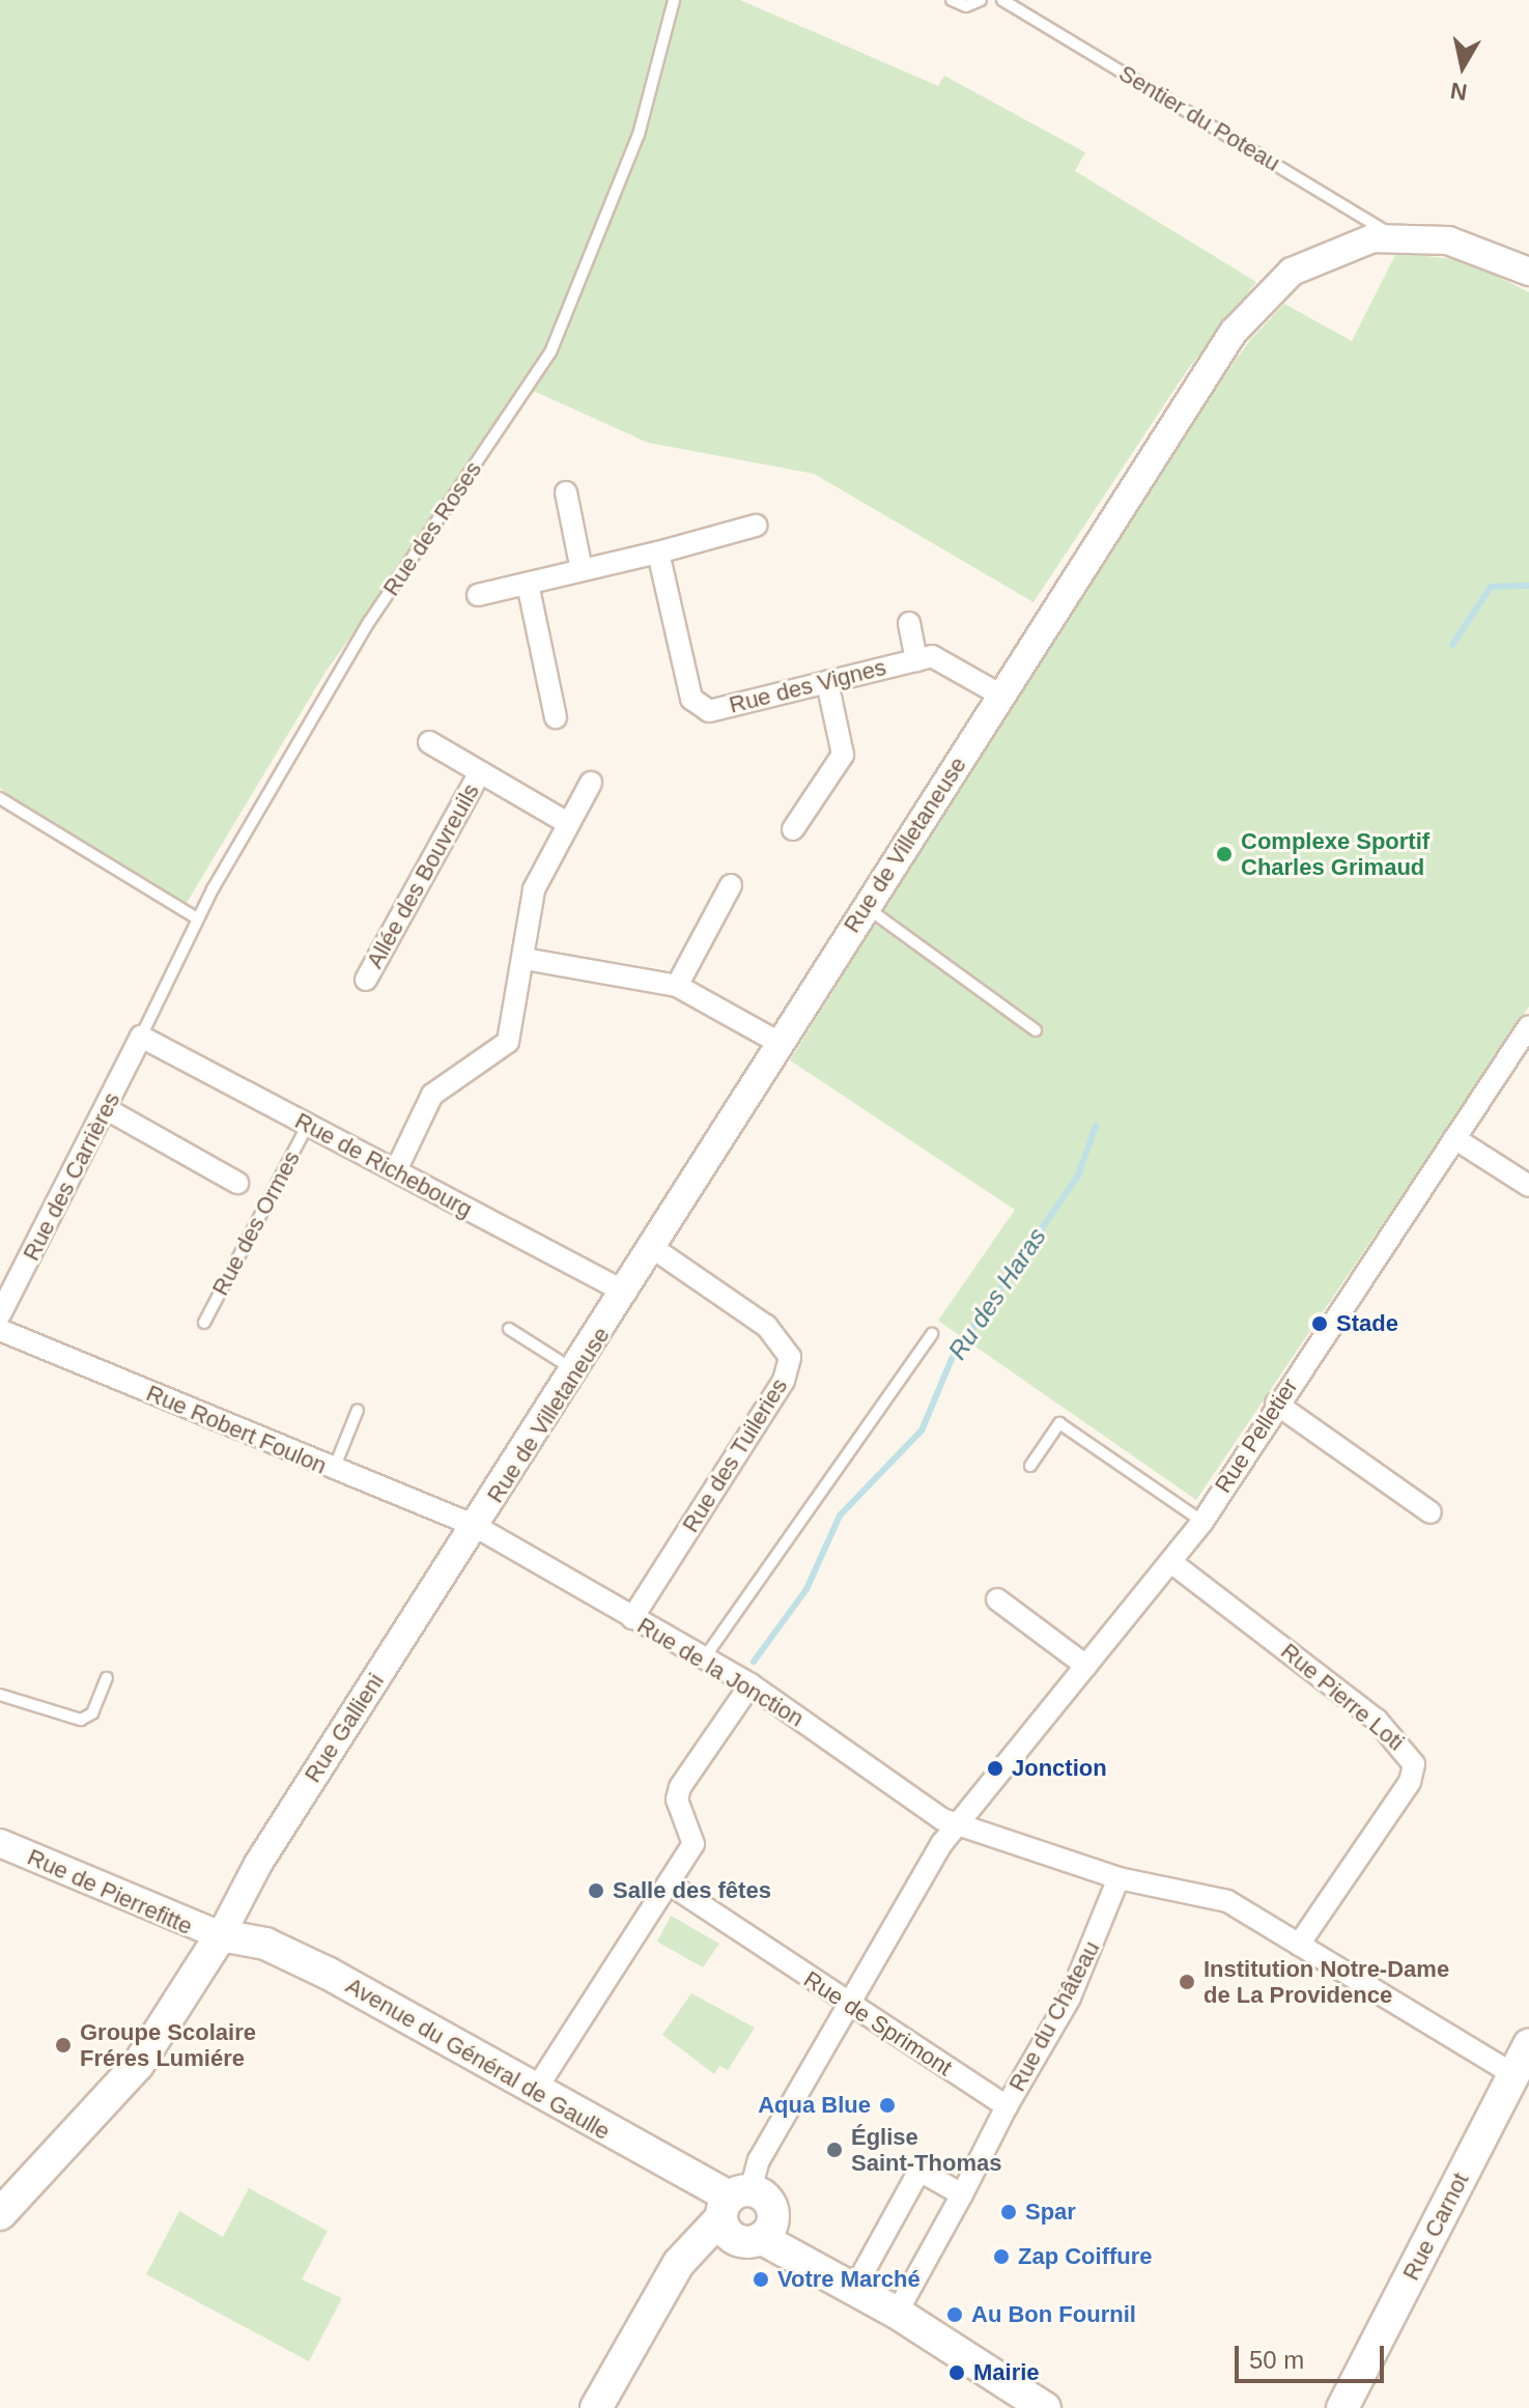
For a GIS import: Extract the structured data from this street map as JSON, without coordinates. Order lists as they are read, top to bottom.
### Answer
{
  "streets": {
    "main road": ["Avenue du Général de Gaulle", "Rue Carnot"],
    "street": [
      "Rue des Vignes",
      "Rue de Villetaneuse",
      "Allée des Bouvreuils",
      "Rue de Richebourg",
      "Rue des Carrières",
      "Rue Robert Foulon",
      "Rue Pelletier",
      "Rue des Tuileries",
      "Rue de la Jonction",
      "Rue Pierre Loti",
      "Rue Gallieni",
      "Rue de Pierrefitte",
      "Rue du Château",
      "Rue de Sprimont"
    ],
    "lane": ["Sentier du Poteau", "Rue des Roses", "Rue des Ormes"]
  },
  "crossings": [
    ["Sentier du Poteau", "Rue de Villetaneuse"],
    ["Rue des Roses", "Rue de Richebourg"],
    ["Rue des Roses", "Rue des Carrières"],
    ["Rue des Vignes", "Rue de Villetaneuse"],
    ["Rue de Villetaneuse", "Rue de Richebourg"],
    ["Rue de Villetaneuse", "Rue Robert Foulon"],
    ["Rue de Villetaneuse", "Rue des Tuileries"],
    ["Rue de Villetaneuse", "Rue de la Jonction"],
    ["Rue de Villetaneuse", "Rue Gallieni"],
    ["Rue de Richebourg", "Rue des Carrières"],
    ["Rue de Richebourg", "Rue des Ormes"],
    ["Rue Robert Foulon", "Rue de la Jonction"],
    ["Rue Robert Foulon", "Rue Gallieni"],
    ["Rue Pelletier", "Rue de la Jonction"],
    ["Rue Pelletier", "Rue Pierre Loti"],
    ["Rue Pelletier", "Rue de Sprimont"],
    ["Rue Pelletier", "Avenue du Général de Gaulle"],
    ["Rue des Tuileries", "Rue de la Jonction"],
    ["Rue de la Jonction", "Rue Gallieni"],
    ["Rue Gallieni", "Rue de Pierrefitte"],
    ["Rue Gallieni", "Avenue du Général de Gaulle"],
    ["Rue de Pierrefitte", "Avenue du Général de Gaulle"],
    ["Rue du Château", "Rue de Sprimont"]
  ],
  "water": ["Ru des Haras"],
  "places": [
    "Complexe Sportif Charles Grimaud",
    "Stade",
    "Jonction",
    "Salle des fêtes",
    "Institution Notre-Dame de La Providence",
    "Groupe Scolaire Fréres Lumiére",
    "Aqua Blue",
    "Église Saint-Thomas",
    "Spar",
    "Zap Coiffure",
    "Votre Marché",
    "Au Bon Fournil",
    "Mairie"
  ],
  "scale_bar": "50 m",
  "north": "bottom"
}
